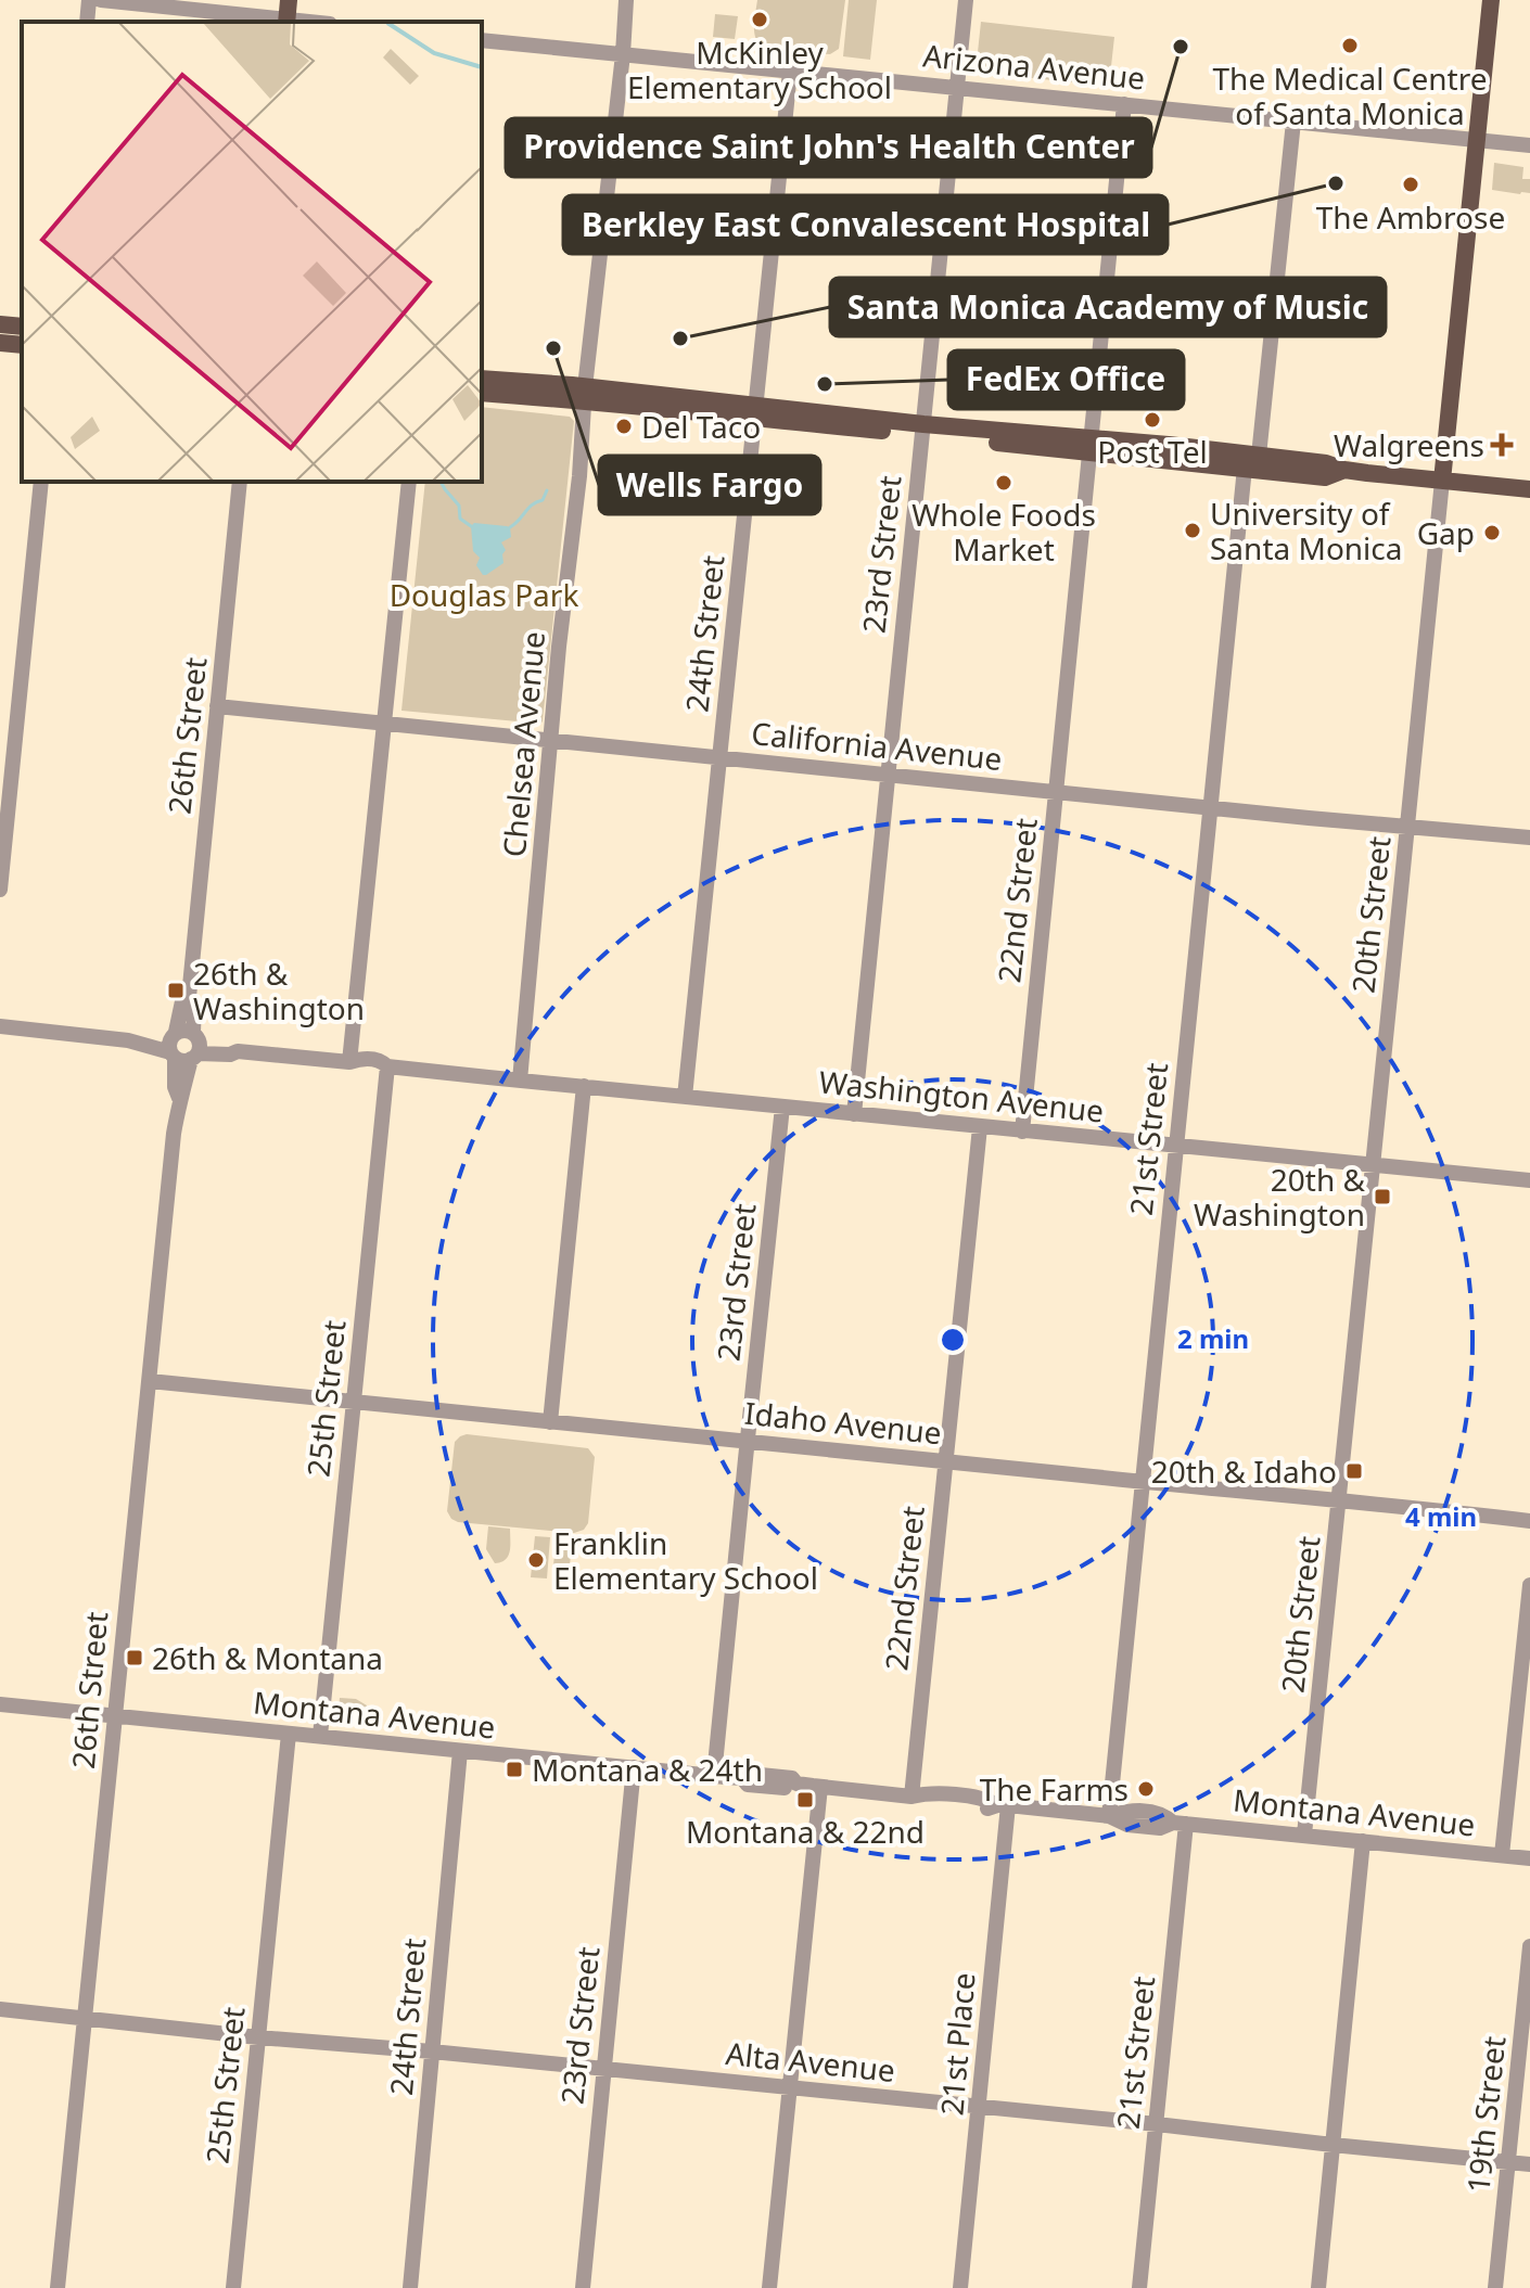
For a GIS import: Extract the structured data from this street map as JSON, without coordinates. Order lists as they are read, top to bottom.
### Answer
{
  "streets": {
    "main road": ["20th Street"],
    "street": [
      "Arizona Avenue",
      "23rd Street",
      "24th Street",
      "26th Street",
      "Chelsea Avenue",
      "California Avenue",
      "22nd Street",
      "Washington Avenue",
      "21st Street",
      "25th Street",
      "Idaho Avenue",
      "Montana Avenue",
      "21st Place",
      "Alta Avenue",
      "19th Street"
    ]
  },
  "crossings": [
    ["Arizona Avenue", "23rd Street"],
    ["Arizona Avenue", "24th Street"],
    ["Arizona Avenue", "Chelsea Avenue"],
    ["Arizona Avenue", "22nd Street"],
    ["Arizona Avenue", "20th Street"],
    ["Arizona Avenue", "21st Street"],
    ["23rd Street", "California Avenue"],
    ["23rd Street", "Washington Avenue"],
    ["23rd Street", "Idaho Avenue"],
    ["23rd Street", "Montana Avenue"],
    ["23rd Street", "Alta Avenue"],
    ["24th Street", "California Avenue"],
    ["24th Street", "Washington Avenue"],
    ["24th Street", "Montana Avenue"],
    ["24th Street", "Alta Avenue"],
    ["26th Street", "California Avenue"],
    ["26th Street", "Washington Avenue"],
    ["26th Street", "Idaho Avenue"],
    ["26th Street", "Montana Avenue"],
    ["26th Street", "Alta Avenue"],
    ["Chelsea Avenue", "California Avenue"],
    ["Chelsea Avenue", "Washington Avenue"],
    ["California Avenue", "22nd Street"],
    ["California Avenue", "20th Street"],
    ["California Avenue", "21st Street"],
    ["22nd Street", "Washington Avenue"],
    ["22nd Street", "Idaho Avenue"],
    ["22nd Street", "Montana Avenue"],
    ["20th Street", "Washington Avenue"],
    ["20th Street", "Idaho Avenue"],
    ["20th Street", "Montana Avenue"],
    ["Washington Avenue", "21st Street"],
    ["Washington Avenue", "25th Street"],
    ["21st Street", "Idaho Avenue"],
    ["21st Street", "Montana Avenue"],
    ["21st Street", "Alta Avenue"],
    ["25th Street", "Idaho Avenue"],
    ["25th Street", "Montana Avenue"],
    ["25th Street", "Alta Avenue"],
    ["Montana Avenue", "21st Place"],
    ["21st Place", "Alta Avenue"],
    ["Alta Avenue", "19th Street"]
  ],
  "parks": ["Douglas Park"],
  "places": {
    "other": [
      "McKinley Elementary School",
      "The Medical Centre of Santa Monica",
      "Providence Saint John's Health Center",
      "Berkley East Convalescent Hospital",
      "The Ambrose",
      "Santa Monica Academy of Music",
      "Wells Fargo",
      "FedEx Office",
      "Post Tel",
      "Del Taco",
      "Whole Foods Market",
      "University of Santa Monica",
      "Gap",
      "Franklin Elementary School",
      "The Farms"
    ],
    "health": ["Walgreens"],
    "transit": [
      "26th & Washington",
      "20th & Washington",
      "20th & Idaho",
      "26th & Montana",
      "Montana & 24th",
      "Montana & 22nd"
    ]
  },
  "rings": ["2 min", "4 min"]
}
